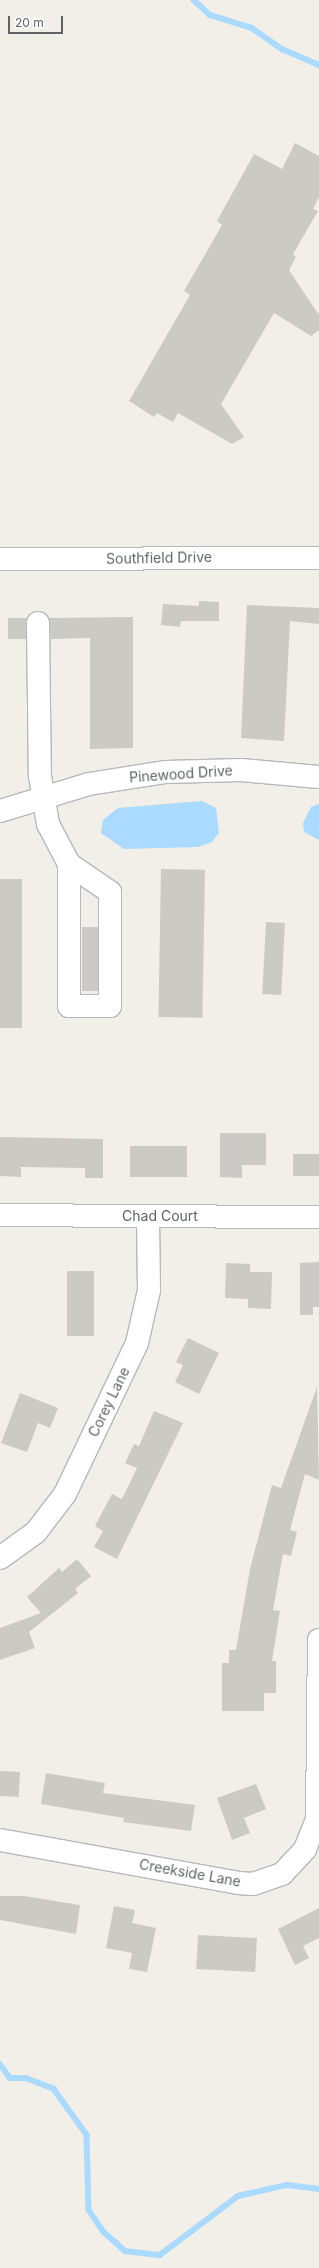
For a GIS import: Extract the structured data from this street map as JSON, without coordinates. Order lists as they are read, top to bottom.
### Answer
{
  "streets": {
    "street": [
      "Southfield Drive",
      "Pinewood Drive",
      "Chad Court",
      "Corey Lane",
      "Creekside Lane"
    ]
  },
  "crossings": [
    ["Chad Court", "Corey Lane"]
  ],
  "scale_bar": "20 m"
}
